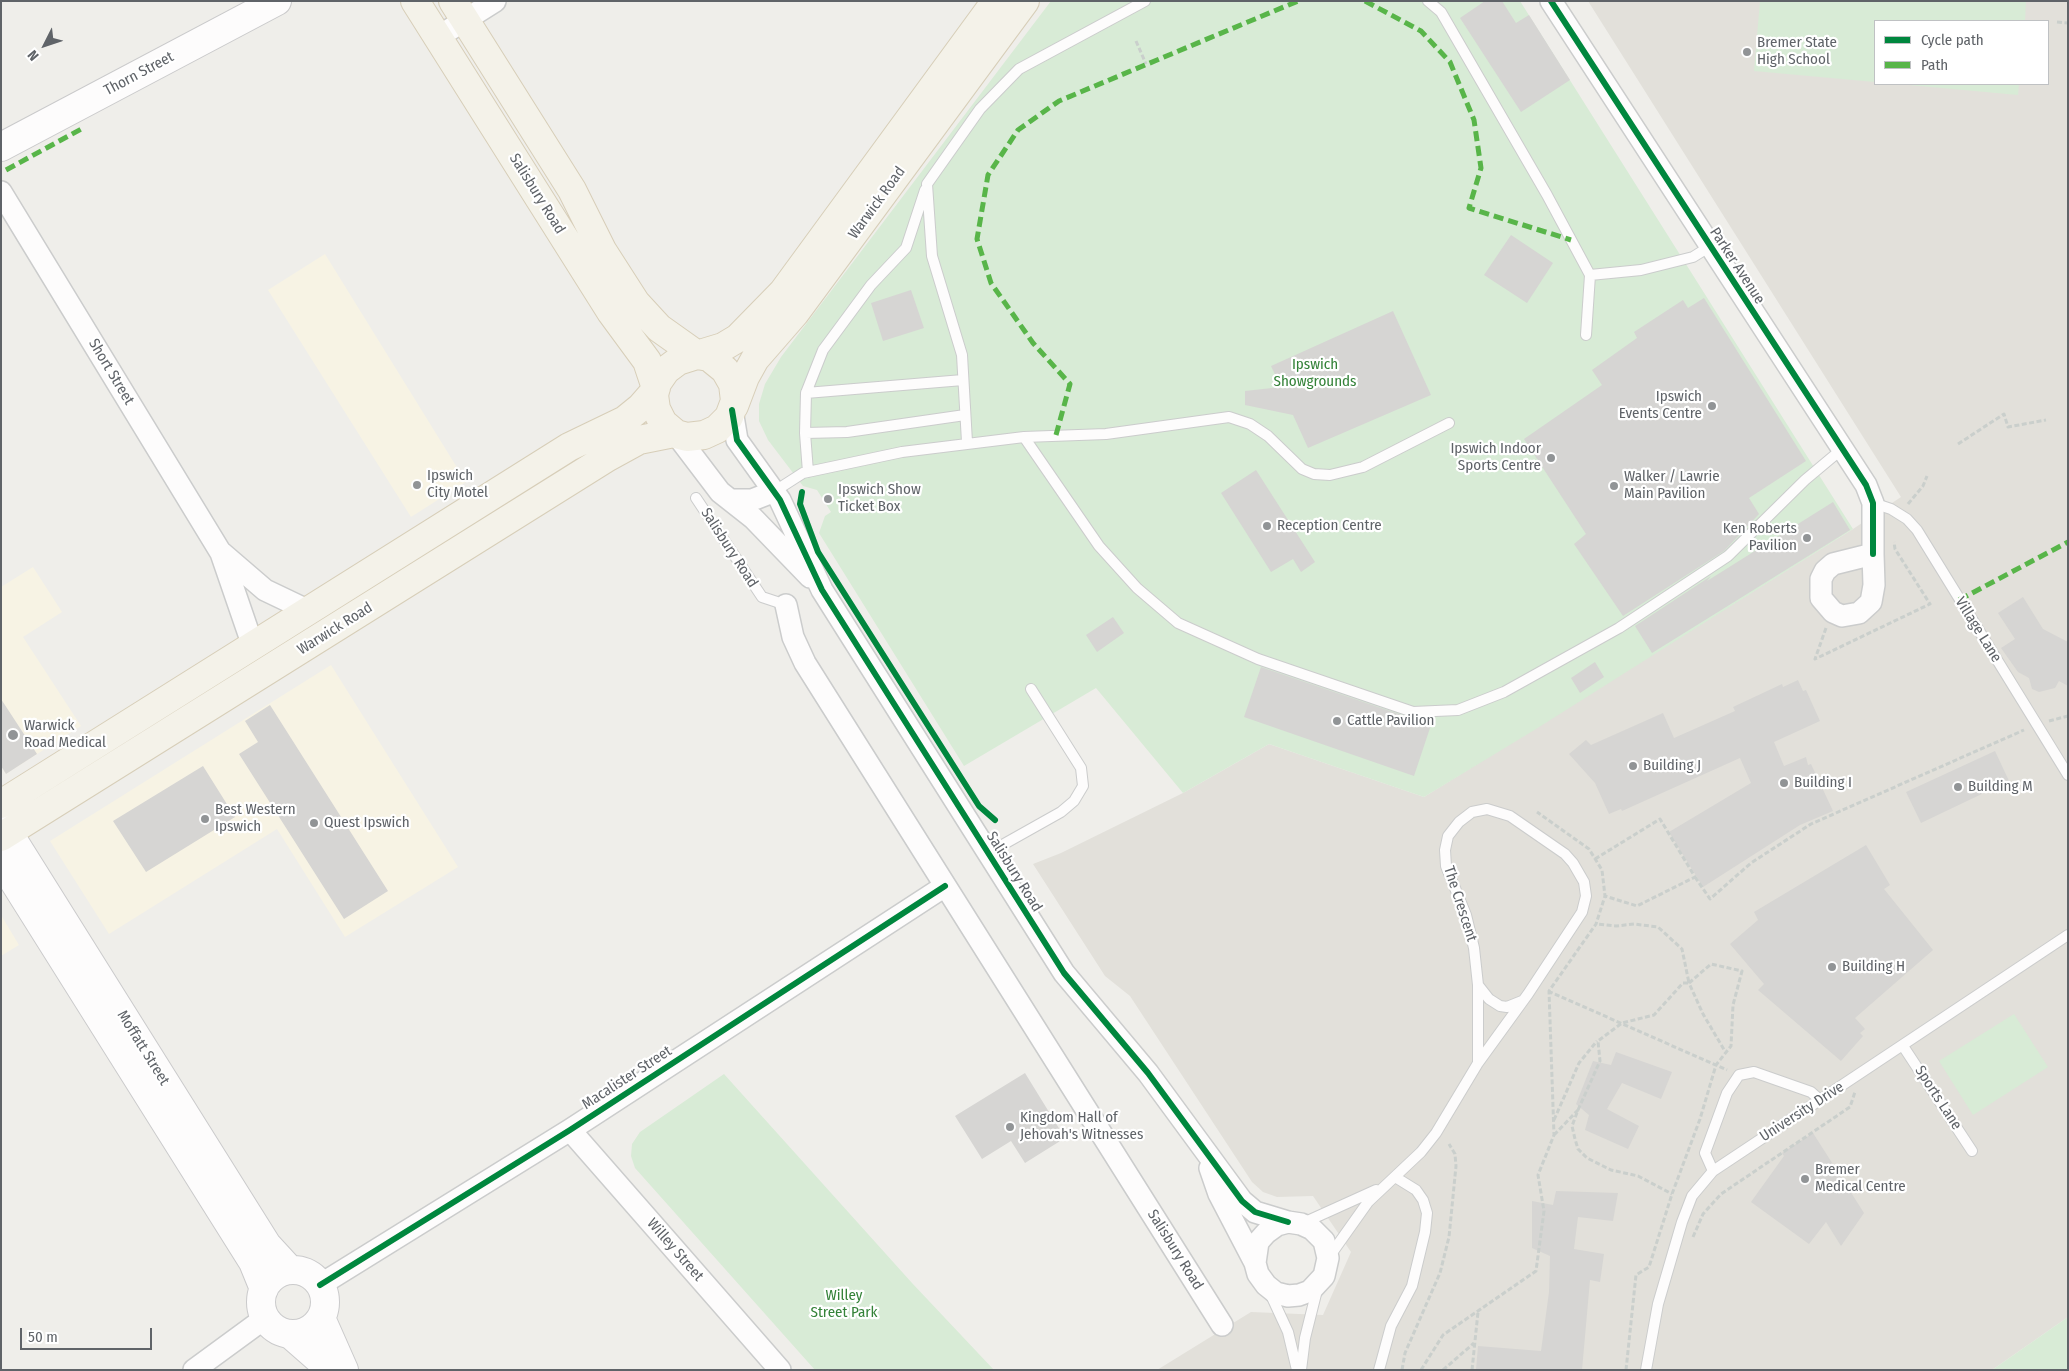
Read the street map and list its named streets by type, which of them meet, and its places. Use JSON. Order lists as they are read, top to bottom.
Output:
{
  "streets": {
    "main road": [
      "Thorn Street",
      "Salisbury Road",
      "Warwick Road",
      "Moffatt Street"
    ],
    "street": [
      "Parker Avenue",
      "Short Street",
      "Macalister Street",
      "Willey Street"
    ],
    "lane": [
      "Village Lane",
      "The Crescent",
      "Sports Lane",
      "University Drive"
    ]
  },
  "crossings": [
    ["Salisbury Road", "Warwick Road"],
    ["Salisbury Road", "The Crescent"],
    ["Salisbury Road", "Macalister Street"],
    ["Warwick Road", "Short Street"],
    ["Warwick Road", "Moffatt Street"],
    ["Parker Avenue", "Village Lane"],
    ["Moffatt Street", "Macalister Street"],
    ["Macalister Street", "Willey Street"],
    ["Sports Lane", "University Drive"]
  ],
  "parks": ["Ipswich Showgrounds", "Willey Street Park"],
  "places": [
    "Bremer State High School",
    "Ipswich Events Centre",
    "Ipswich Indoor Sports Centre",
    "Ipswich City Motel",
    "Walker / Lawrie Main Pavilion",
    "Ipswich Show Ticket Box",
    "Reception Centre",
    "Ken Roberts Pavilion",
    "Cattle Pavilion",
    "Warwick Road Medical",
    "Building J",
    "Building I",
    "Building M",
    "Best Western Ipswich",
    "Quest Ipswich",
    "Building H",
    "Kingdom Hall of Jehovah's Witnesses",
    "Bremer Medical Centre"
  ],
  "legend": ["Cycle path", "Path"],
  "scale_bar": "50 m",
  "north": "bottom left"
}
